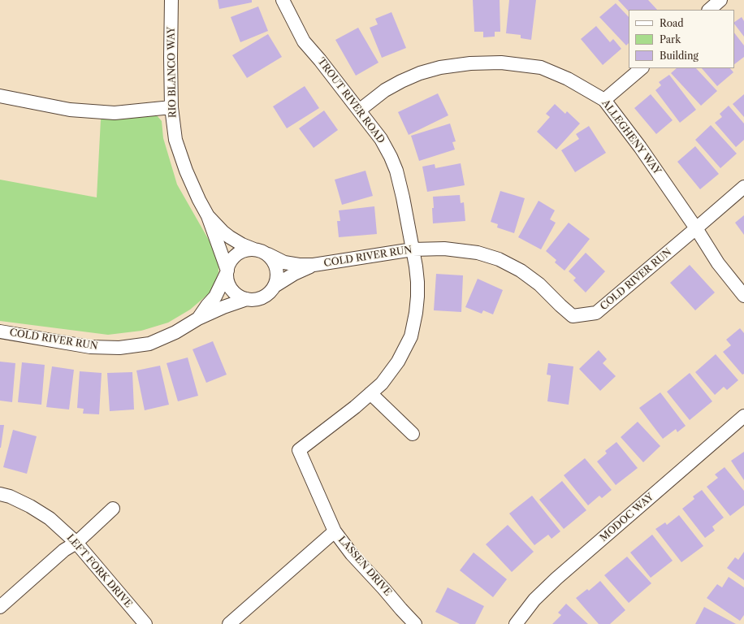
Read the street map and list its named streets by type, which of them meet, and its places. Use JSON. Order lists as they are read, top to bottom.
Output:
{
  "streets": {
    "street": [
      "RIO BLANCO WAY",
      "TROUT RIVER ROAD",
      "ALLEGHENY WAY",
      "COLD RIVER RUN",
      "MODOC WAY",
      "LASSEN DRIVE",
      "LEFT FORK DRIVE"
    ]
  },
  "crossings": [
    ["RIO BLANCO WAY", "COLD RIVER RUN"],
    ["TROUT RIVER ROAD", "ALLEGHENY WAY"],
    ["TROUT RIVER ROAD", "COLD RIVER RUN"],
    ["TROUT RIVER ROAD", "LASSEN DRIVE"],
    ["ALLEGHENY WAY", "COLD RIVER RUN"]
  ],
  "legend": ["Road", "Park", "Building"]
}
